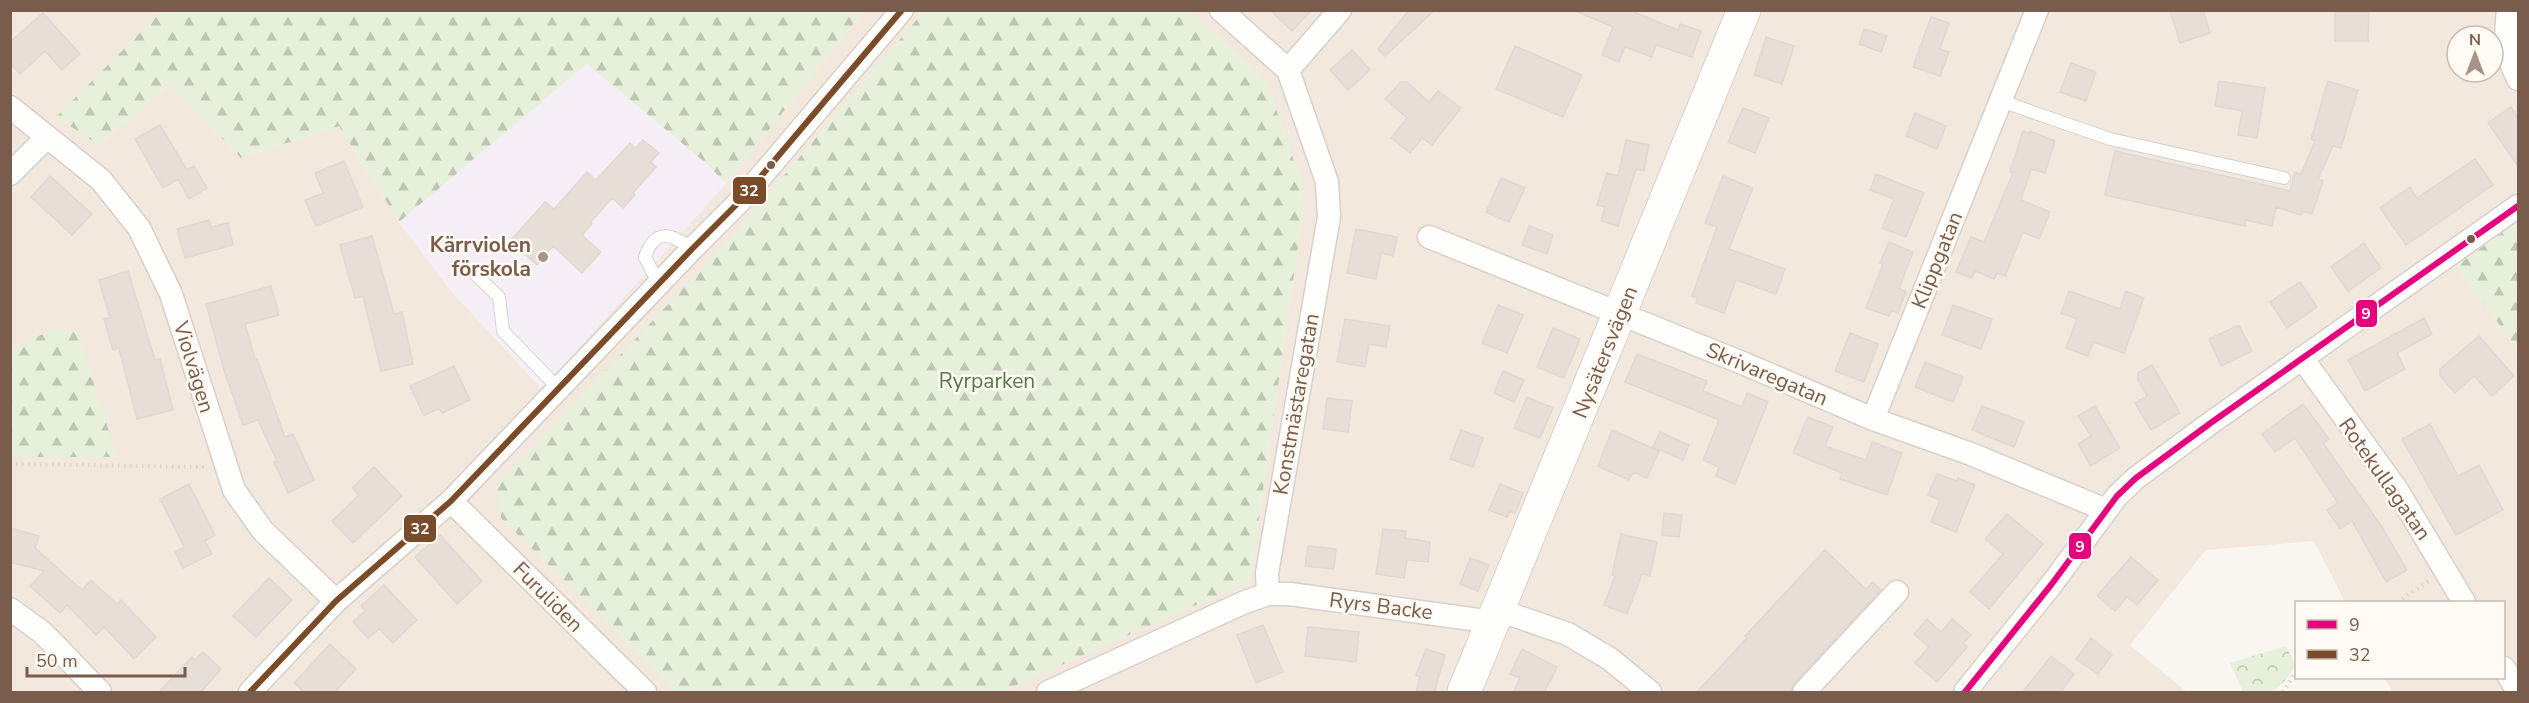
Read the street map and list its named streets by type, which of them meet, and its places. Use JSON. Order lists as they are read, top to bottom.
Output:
{
  "streets": {
    "street": [
      "Klippgatan",
      "Nysätersvägen",
      "Violvägen",
      "Skrivaregatan",
      "Konstmästaregatan",
      "Rotekullagatan",
      "Furuliden",
      "Ryrs Backe"
    ]
  },
  "crossings": [
    ["Klippgatan", "Skrivaregatan"],
    ["Nysätersvägen", "Skrivaregatan"],
    ["Nysätersvägen", "Ryrs Backe"],
    ["Konstmästaregatan", "Ryrs Backe"]
  ],
  "parks": ["Ryrparken"],
  "places": ["Kärrviolen förskola"],
  "lines": ["transit line 32", "transit line 9"],
  "legend": ["9", "32"],
  "scale_bar": "50 m",
  "north": "top"
}
